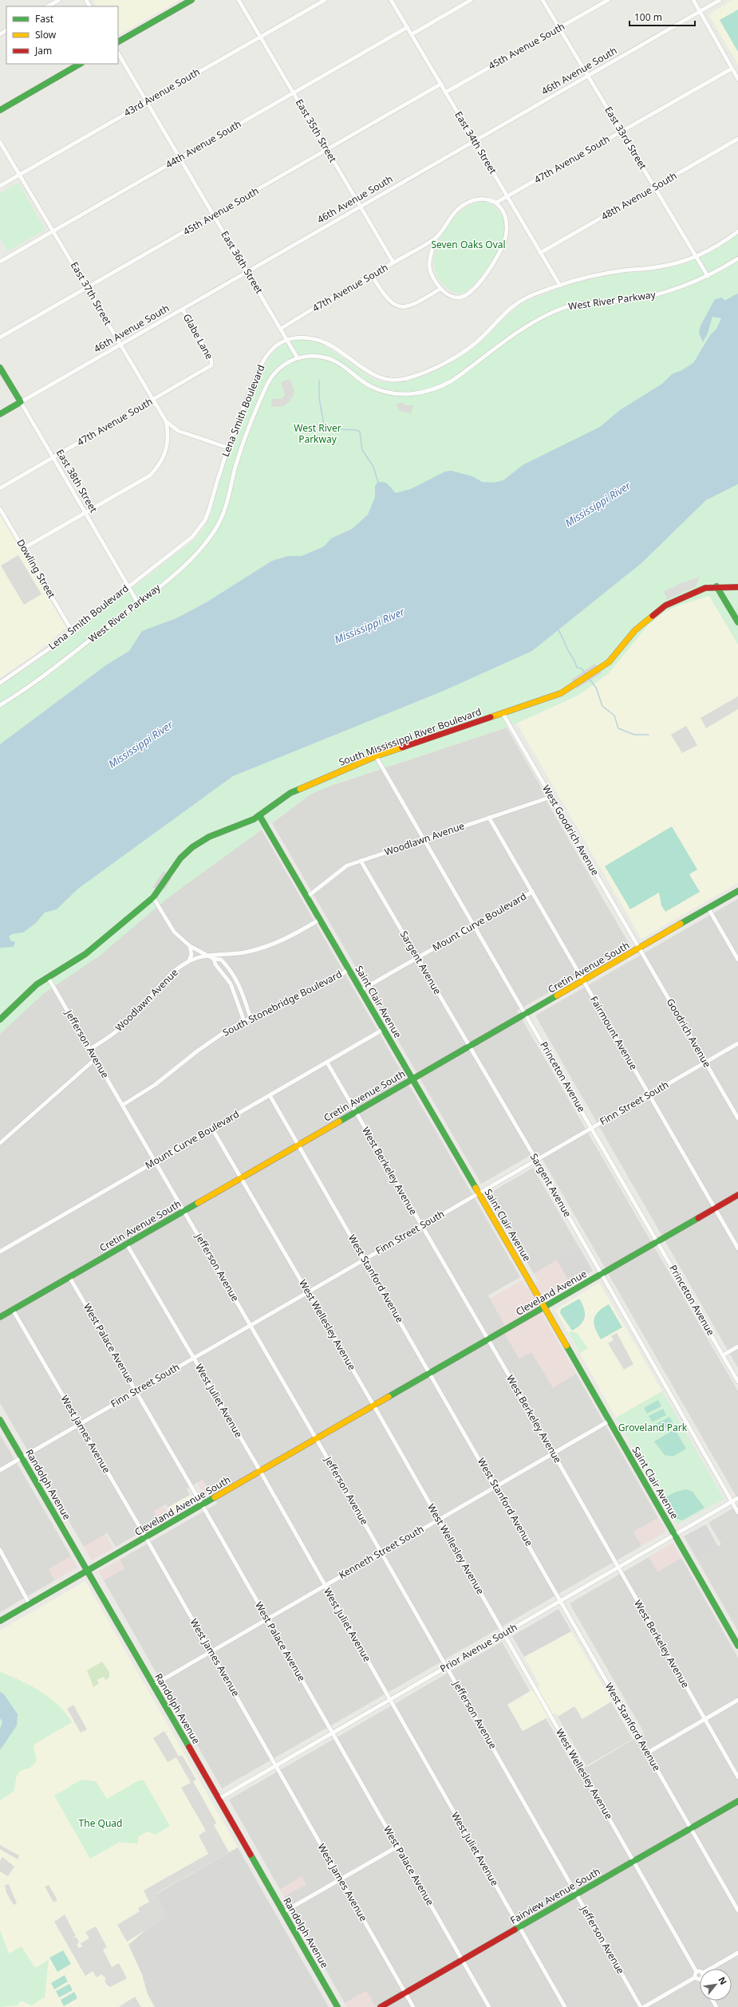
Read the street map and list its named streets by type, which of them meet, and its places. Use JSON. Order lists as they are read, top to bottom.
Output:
{
  "streets": {
    "street": [
      "45th Avenue South",
      "46th Avenue South",
      "43rd Avenue South",
      "East 35th Street",
      "East 33rd Street",
      "East 34th Street",
      "44th Avenue South",
      "47th Avenue South",
      "48th Avenue South",
      "East 36th Street",
      "East 37th Street",
      "West River Parkway",
      "Glabe Lane",
      "Lena Smith Boulevard",
      "East 38th Street",
      "Dowling Street",
      "South Mississippi River Boulevard",
      "West Goodrich Avenue",
      "Woodlawn Avenue",
      "Mount Curve Boulevard",
      "Sargent Avenue",
      "Cretin Avenue South",
      "Saint Clair Avenue",
      "South Stonebridge Boulevard",
      "Fairmount Avenue",
      "Goodrich Avenue",
      "Jefferson Avenue",
      "Princeton Avenue",
      "Finn Street South",
      "West Berkeley Avenue",
      "West Stanford Avenue",
      "Cleveland Avenue",
      "West Wellesley Avenue",
      "West Palace Avenue",
      "West Juliet Avenue",
      "West James Avenue",
      "Randolph Avenue",
      "Cleveland Avenue South",
      "Kenneth Street South",
      "Prior Avenue South",
      "Fairview Avenue South"
    ]
  },
  "crossings": [
    ["45th Avenue South", "East 35th Street"],
    ["45th Avenue South", "East 33rd Street"],
    ["45th Avenue South", "East 34th Street"],
    ["45th Avenue South", "East 36th Street"],
    ["45th Avenue South", "East 37th Street"],
    ["46th Avenue South", "East 35th Street"],
    ["46th Avenue South", "East 33rd Street"],
    ["46th Avenue South", "East 34th Street"],
    ["46th Avenue South", "East 36th Street"],
    ["46th Avenue South", "East 37th Street"],
    ["46th Avenue South", "Glabe Lane"],
    ["46th Avenue South", "East 38th Street"],
    ["43rd Avenue South", "East 35th Street"],
    ["43rd Avenue South", "East 36th Street"],
    ["43rd Avenue South", "East 37th Street"],
    ["East 35th Street", "44th Avenue South"],
    ["East 35th Street", "47th Avenue South"],
    ["East 33rd Street", "47th Avenue South"],
    ["East 33rd Street", "48th Avenue South"],
    ["East 33rd Street", "West River Parkway"],
    ["East 34th Street", "44th Avenue South"],
    ["East 34th Street", "47th Avenue South"],
    ["East 34th Street", "48th Avenue South"],
    ["44th Avenue South", "East 36th Street"],
    ["44th Avenue South", "East 37th Street"],
    ["47th Avenue South", "East 36th Street"],
    ["47th Avenue South", "East 37th Street"],
    ["47th Avenue South", "Glabe Lane"],
    ["47th Avenue South", "East 38th Street"],
    ["East 36th Street", "West River Parkway"],
    ["East 36th Street", "Lena Smith Boulevard"],
    ["East 37th Street", "Lena Smith Boulevard"],
    ["West River Parkway", "East 38th Street"],
    ["Lena Smith Boulevard", "East 38th Street"],
    ["Lena Smith Boulevard", "Dowling Street"],
    ["South Mississippi River Boulevard", "West Goodrich Avenue"],
    ["South Mississippi River Boulevard", "Saint Clair Avenue"],
    ["South Mississippi River Boulevard", "Jefferson Avenue"],
    ["South Mississippi River Boulevard", "Princeton Avenue"],
    ["West Goodrich Avenue", "Woodlawn Avenue"],
    ["West Goodrich Avenue", "Cretin Avenue South"],
    ["West Goodrich Avenue", "Goodrich Avenue"],
    ["Woodlawn Avenue", "Sargent Avenue"],
    ["Woodlawn Avenue", "Saint Clair Avenue"],
    ["Woodlawn Avenue", "Fairmount Avenue"],
    ["Woodlawn Avenue", "Jefferson Avenue"],
    ["Woodlawn Avenue", "Princeton Avenue"],
    ["Mount Curve Boulevard", "Sargent Avenue"],
    ["Mount Curve Boulevard", "Saint Clair Avenue"],
    ["Mount Curve Boulevard", "Fairmount Avenue"],
    ["Mount Curve Boulevard", "Jefferson Avenue"],
    ["Mount Curve Boulevard", "Princeton Avenue"],
    ["Mount Curve Boulevard", "West Berkeley Avenue"],
    ["Mount Curve Boulevard", "West Stanford Avenue"],
    ["Mount Curve Boulevard", "West Wellesley Avenue"],
    ["Sargent Avenue", "Cretin Avenue South"],
    ["Sargent Avenue", "Finn Street South"],
    ["Sargent Avenue", "Cleveland Avenue"],
    ["Sargent Avenue", "Prior Avenue South"],
    ["Cretin Avenue South", "Saint Clair Avenue"],
    ["Cretin Avenue South", "Fairmount Avenue"],
    ["Cretin Avenue South", "Goodrich Avenue"],
    ["Cretin Avenue South", "Jefferson Avenue"],
    ["Cretin Avenue South", "Princeton Avenue"],
    ["Cretin Avenue South", "West Berkeley Avenue"],
    ["Cretin Avenue South", "West Stanford Avenue"],
    ["Cretin Avenue South", "West Wellesley Avenue"],
    ["Cretin Avenue South", "West Palace Avenue"],
    ["Cretin Avenue South", "West Juliet Avenue"],
    ["Cretin Avenue South", "West James Avenue"],
    ["Saint Clair Avenue", "South Stonebridge Boulevard"],
    ["Saint Clair Avenue", "Finn Street South"],
    ["Saint Clair Avenue", "Cleveland Avenue"],
    ["Saint Clair Avenue", "Kenneth Street South"],
    ["Saint Clair Avenue", "Prior Avenue South"],
    ["South Stonebridge Boulevard", "Jefferson Avenue"],
    ["Fairmount Avenue", "Finn Street South"],
    ["Fairmount Avenue", "Cleveland Avenue"],
    ["Goodrich Avenue", "Finn Street South"],
    ["Jefferson Avenue", "Finn Street South"],
    ["Jefferson Avenue", "Cleveland Avenue South"],
    ["Jefferson Avenue", "Kenneth Street South"],
    ["Jefferson Avenue", "Prior Avenue South"],
    ["Jefferson Avenue", "Fairview Avenue South"],
    ["Princeton Avenue", "Finn Street South"],
    ["Princeton Avenue", "Cleveland Avenue"],
    ["Finn Street South", "West Berkeley Avenue"],
    ["Finn Street South", "West Stanford Avenue"],
    ["Finn Street South", "West Wellesley Avenue"],
    ["Finn Street South", "West Palace Avenue"],
    ["Finn Street South", "West Juliet Avenue"],
    ["Finn Street South", "West James Avenue"],
    ["Finn Street South", "Randolph Avenue"],
    ["West Berkeley Avenue", "Cleveland Avenue"],
    ["West Berkeley Avenue", "Kenneth Street South"],
    ["West Berkeley Avenue", "Prior Avenue South"],
    ["West Stanford Avenue", "Cleveland Avenue"],
    ["West Stanford Avenue", "Kenneth Street South"],
    ["West Stanford Avenue", "Prior Avenue South"],
    ["West Stanford Avenue", "Fairview Avenue South"],
    ["Cleveland Avenue", "West Wellesley Avenue"],
    ["Cleveland Avenue", "Cleveland Avenue South"],
    ["West Wellesley Avenue", "Cleveland Avenue South"],
    ["West Wellesley Avenue", "Kenneth Street South"],
    ["West Wellesley Avenue", "Prior Avenue South"],
    ["West Wellesley Avenue", "Fairview Avenue South"],
    ["West Palace Avenue", "Cleveland Avenue South"],
    ["West Palace Avenue", "Kenneth Street South"],
    ["West Palace Avenue", "Prior Avenue South"],
    ["West Palace Avenue", "Fairview Avenue South"],
    ["West Juliet Avenue", "Cleveland Avenue South"],
    ["West Juliet Avenue", "Kenneth Street South"],
    ["West Juliet Avenue", "Prior Avenue South"],
    ["West Juliet Avenue", "Fairview Avenue South"],
    ["West James Avenue", "Cleveland Avenue South"],
    ["West James Avenue", "Kenneth Street South"],
    ["West James Avenue", "Prior Avenue South"],
    ["West James Avenue", "Fairview Avenue South"],
    ["Randolph Avenue", "Cleveland Avenue South"],
    ["Randolph Avenue", "Kenneth Street South"],
    ["Randolph Avenue", "Prior Avenue South"]
  ],
  "water": ["Mississippi River"],
  "parks": [
    "Seven Oaks Oval",
    "West River Parkway",
    "Groveland Park",
    "The Quad"
  ],
  "legend": ["Fast", "Slow", "Jam"],
  "scale_bar": "100 m",
  "north": "top right"
}
